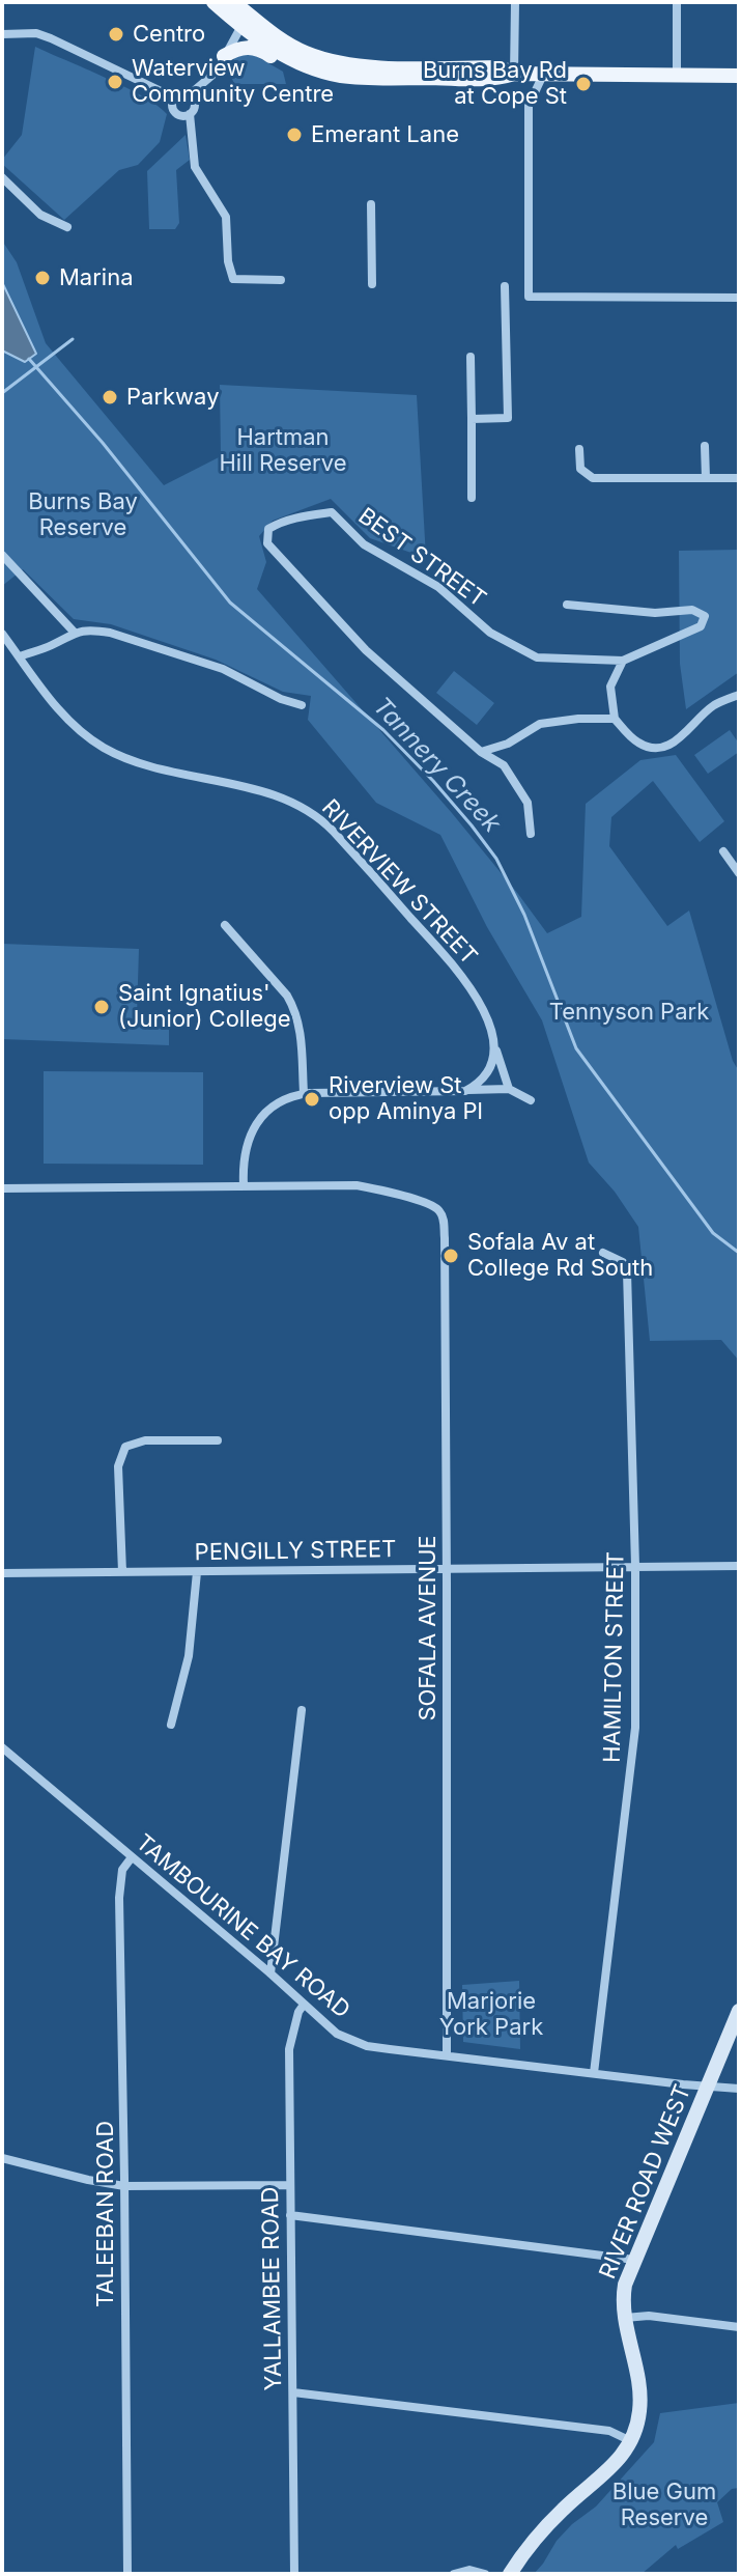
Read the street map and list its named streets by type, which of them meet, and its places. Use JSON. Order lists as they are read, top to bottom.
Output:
{
  "streets": {
    "main road": ["RIVER ROAD WEST"],
    "street": [
      "BEST STREET",
      "RIVERVIEW STREET",
      "PENGILLY STREET",
      "SOFALA AVENUE",
      "HAMILTON STREET",
      "TAMBOURINE BAY ROAD",
      "TALEEBAN ROAD",
      "YALLAMBEE ROAD"
    ]
  },
  "crossings": [
    ["PENGILLY STREET", "SOFALA AVENUE"],
    ["PENGILLY STREET", "HAMILTON STREET"],
    ["SOFALA AVENUE", "TAMBOURINE BAY ROAD"],
    ["HAMILTON STREET", "TAMBOURINE BAY ROAD"],
    ["TAMBOURINE BAY ROAD", "RIVER ROAD WEST"],
    ["TAMBOURINE BAY ROAD", "TALEEBAN ROAD"],
    ["TAMBOURINE BAY ROAD", "YALLAMBEE ROAD"]
  ],
  "water": ["Tannery Creek"],
  "parks": [
    "Hartman Hill Reserve",
    "Burns Bay Reserve",
    "Tennyson Park",
    "Marjorie York Park",
    "Blue Gum Reserve"
  ],
  "places": [
    "Centro",
    "Waterview Community Centre",
    "Burns Bay Rd at Cope St",
    "Emerant Lane",
    "Marina",
    "Parkway",
    "Saint Ignatius' (Junior) College",
    "Riverview St opp Aminya Pl",
    "Sofala Av at College Rd South"
  ]
}
